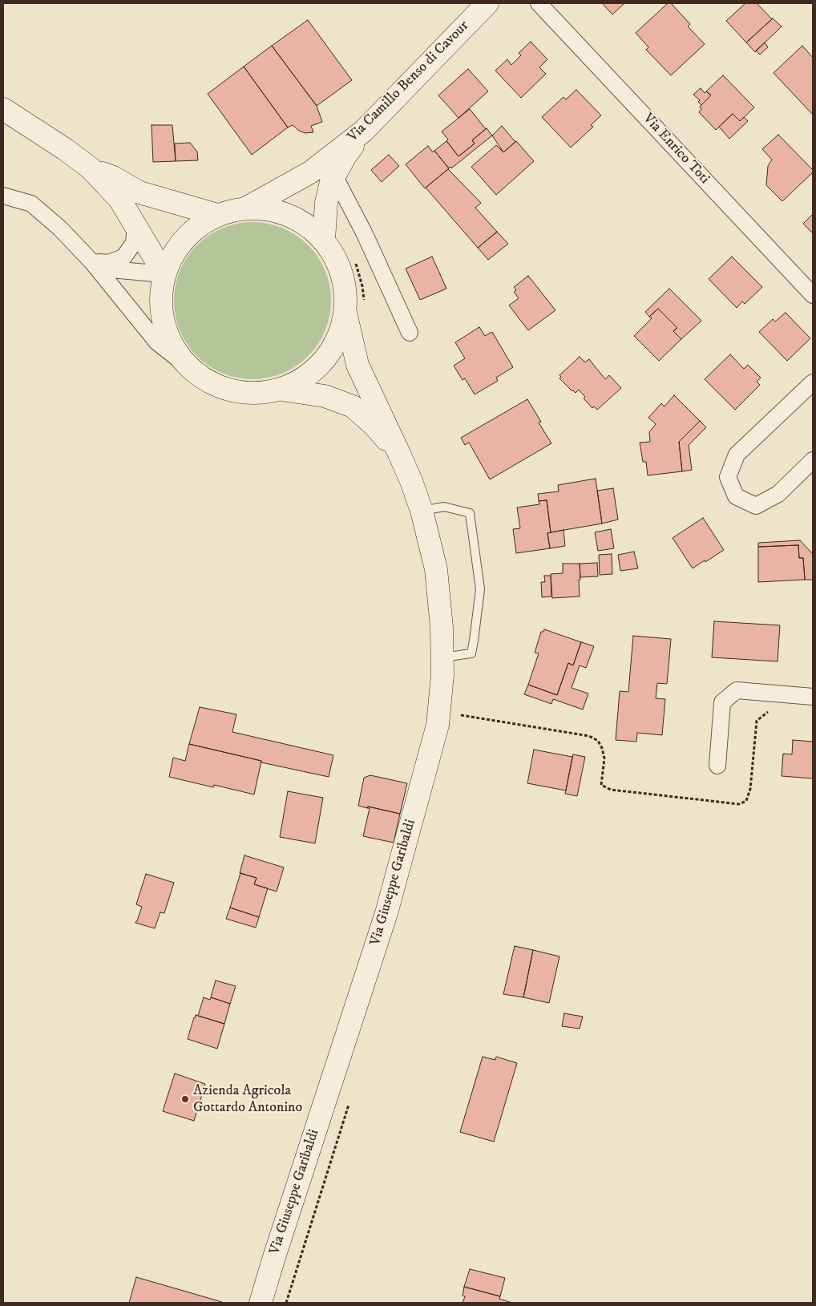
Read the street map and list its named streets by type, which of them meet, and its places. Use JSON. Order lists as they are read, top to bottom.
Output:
{
  "streets": {
    "main road": ["Via Camillo Benso di Cavour", "Via Giuseppe Garibaldi"],
    "street": ["Via Enrico Toti"]
  },
  "places": ["Azienda Agricola Gottardo Antonino"]
}
